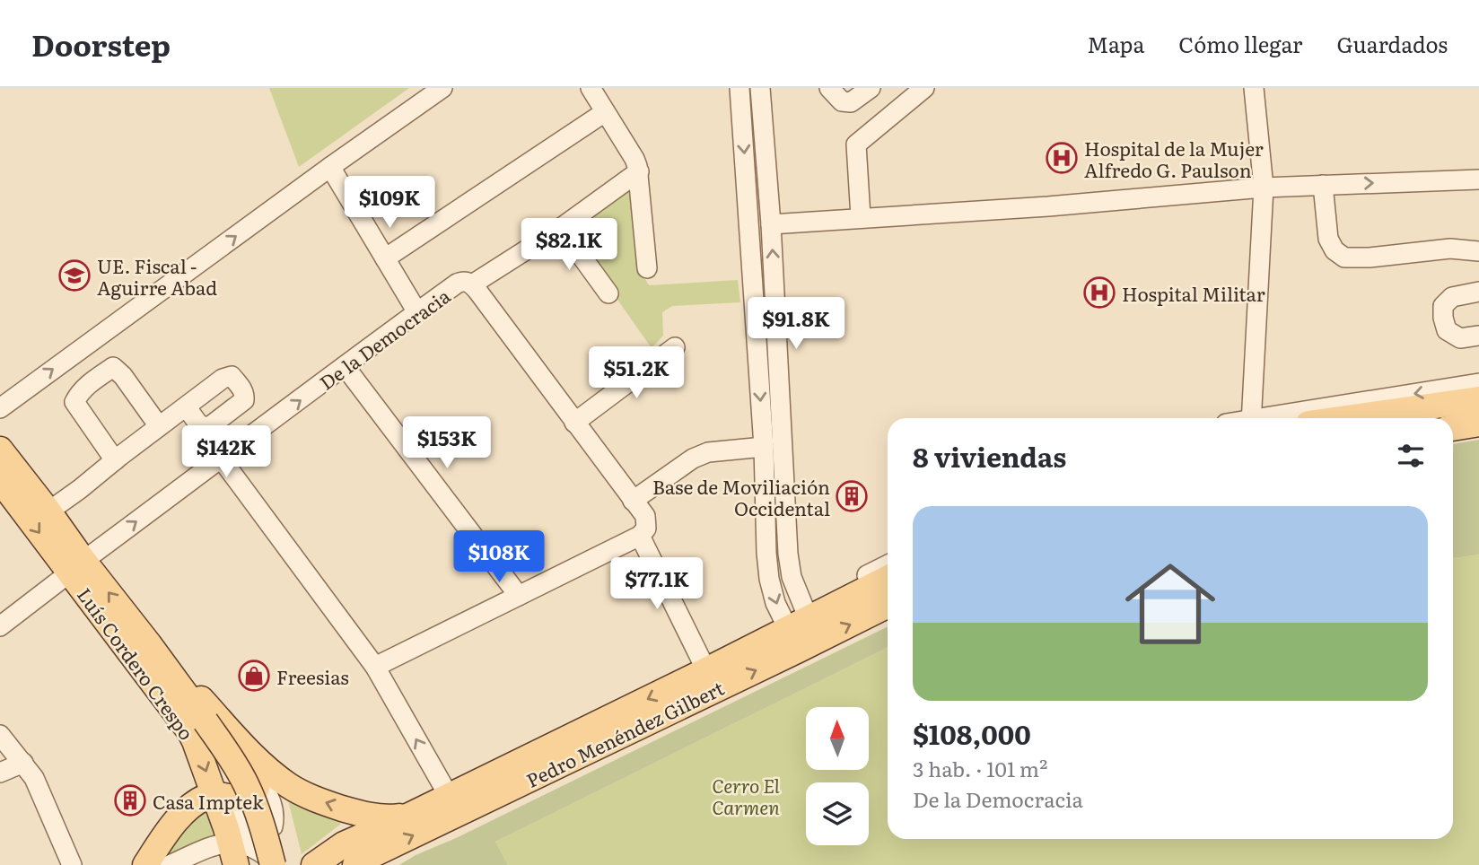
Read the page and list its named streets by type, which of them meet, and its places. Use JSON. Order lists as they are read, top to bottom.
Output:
{
  "streets": {
    "main road": ["Luís Cordero Crespo", "Pedro Menéndez Gilbert"],
    "street": ["De la Democracia"]
  },
  "crossings": [
    ["De la Democracia", "Luís Cordero Crespo"]
  ],
  "parks": ["Cerro El Carmen"],
  "places": {
    "hospital": ["Hospital de la Mujer Alfredo G. Paulson", "Hospital Militar"],
    "school or university": ["UE. Fiscal - Aguirre Abad"],
    "building": ["Base de Moviliación Occidental", "Casa Imptek"],
    "shop": ["Freesias"]
  },
  "north": "top",
  "page": {
    "header": "Doorstep",
    "nav": ["Mapa", "Cómo llegar", "Guardados"],
    "price": [
      "$109K",
      "$82.1K",
      "$91.8K",
      "$51.2K",
      "$153K",
      "$142K",
      "$108K",
      "$77.1K"
    ],
    "heading": "8 viviendas",
    "list": [
      {
        "name": "$108,000",
        "note": "3 hab. · 101 m² · De la Democracia"
      }
    ]
  }
}
